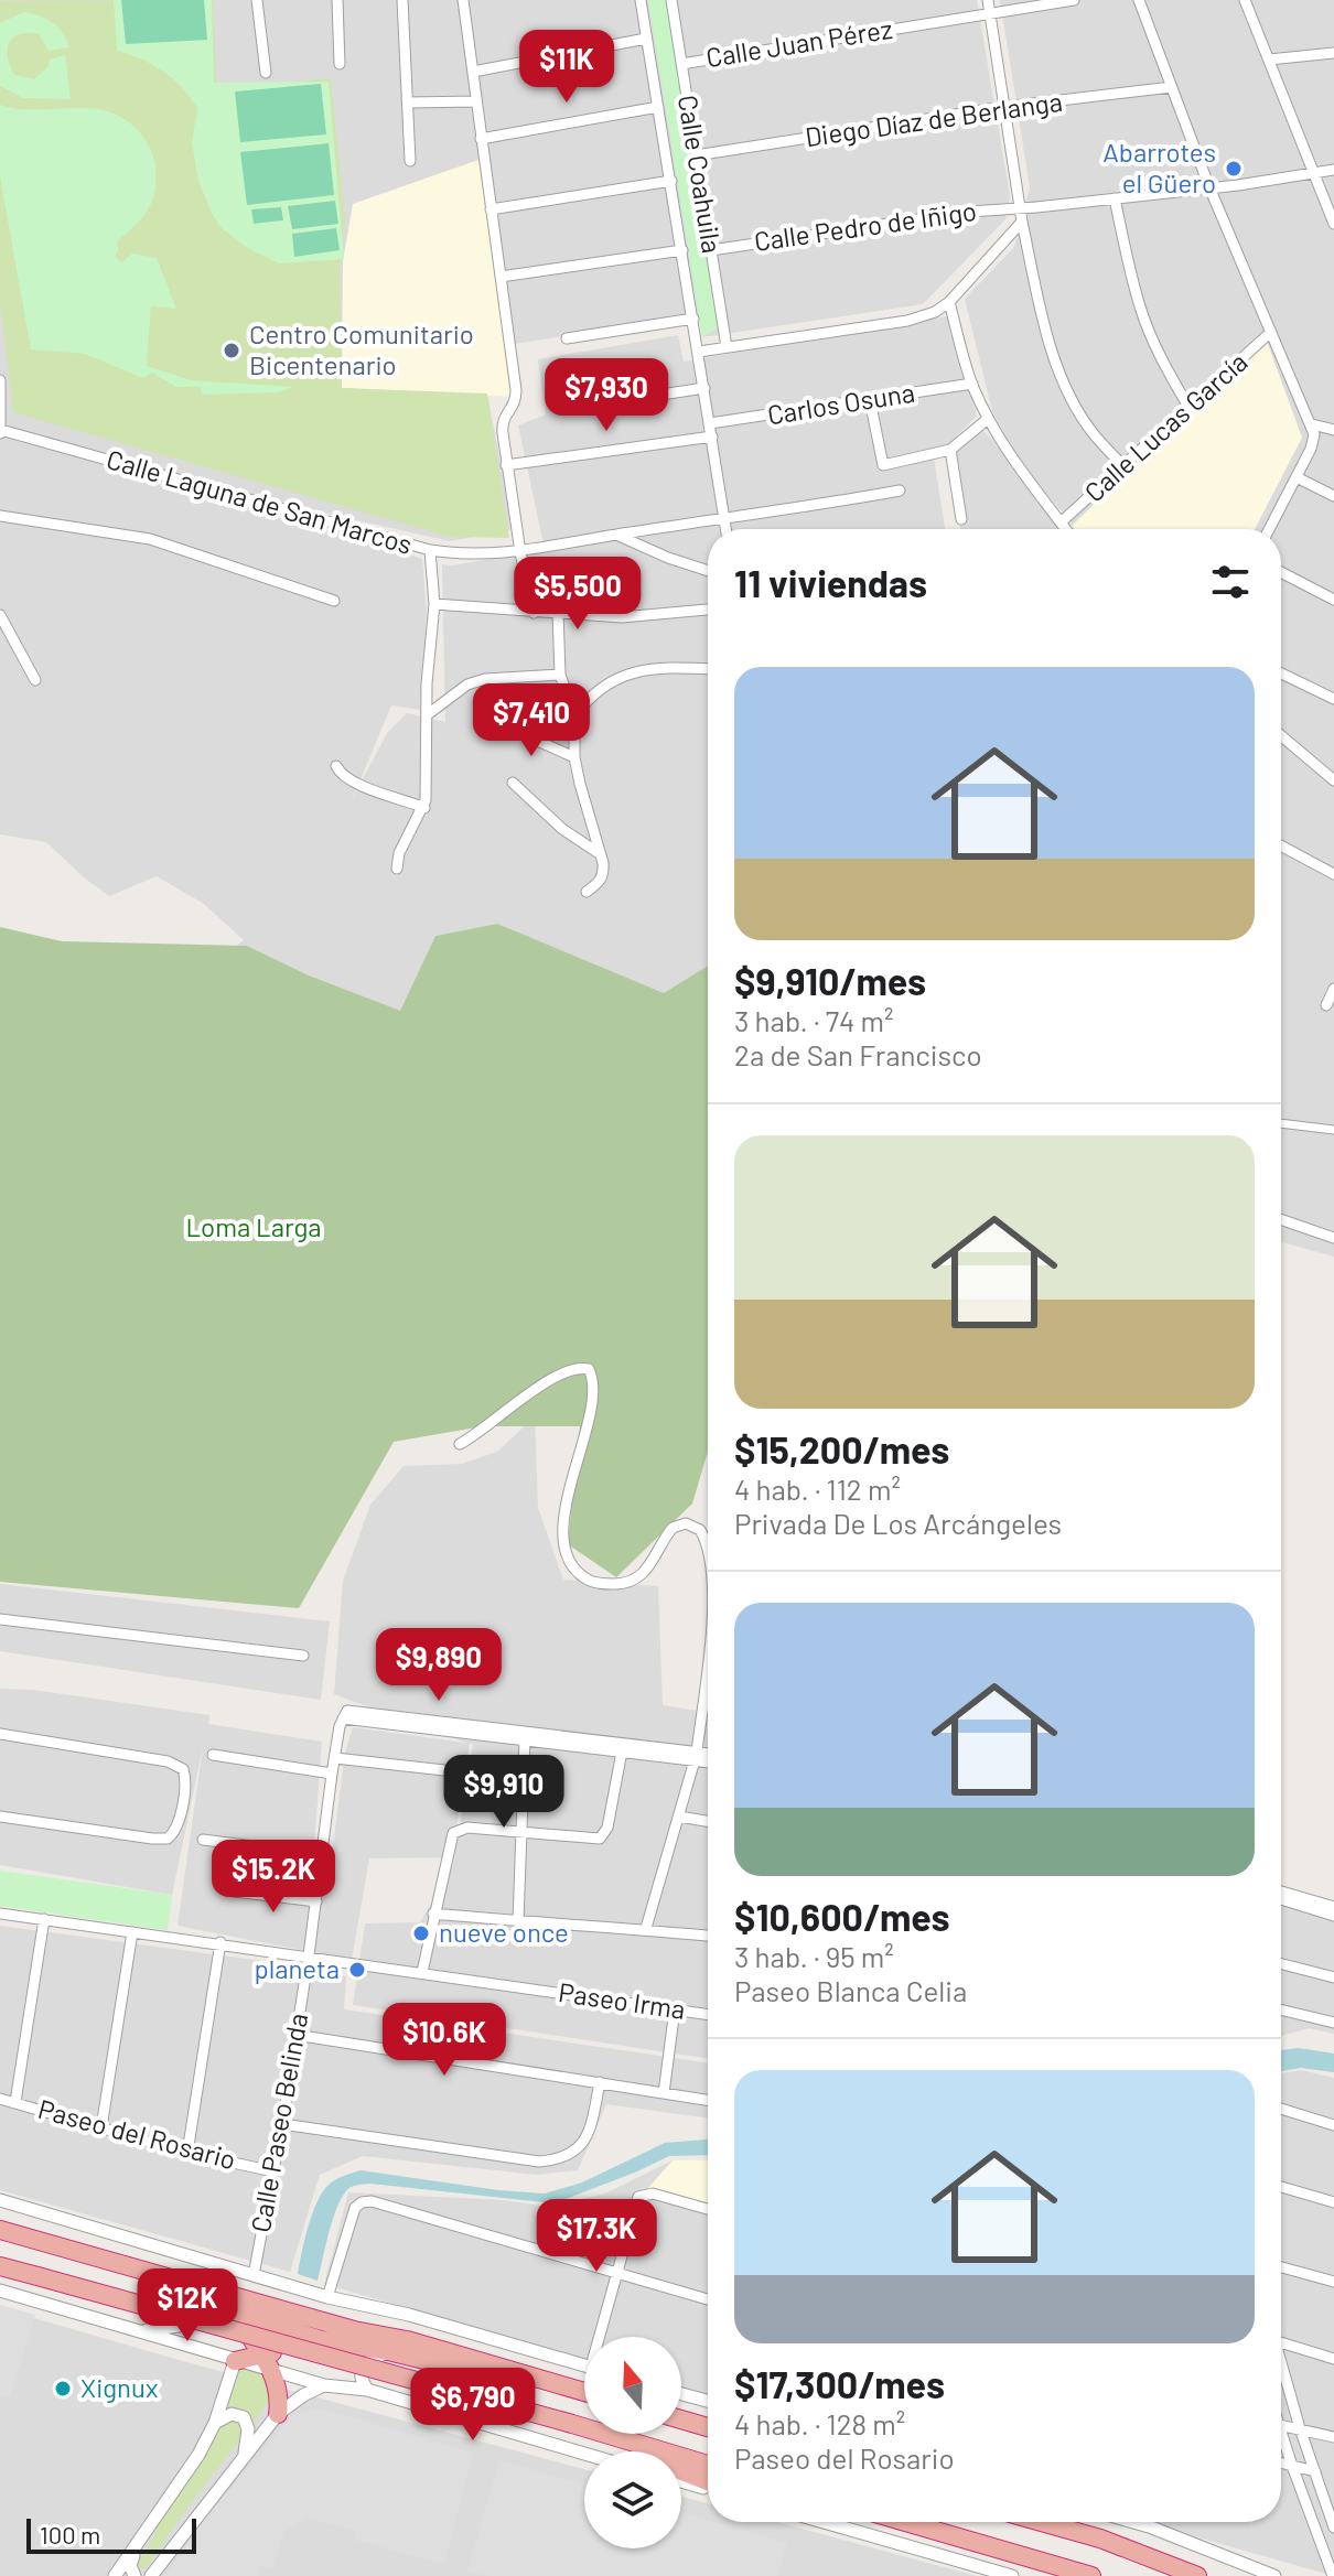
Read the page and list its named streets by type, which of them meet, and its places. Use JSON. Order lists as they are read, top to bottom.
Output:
{
  "streets": {
    "street": [
      "Calle Juan Pérez",
      "Diego Díaz de Berlanga",
      "Calle Coahuila",
      "Calle Pedro de Iñigo",
      "Carlos Osuna",
      "Calle Lucas García",
      "Calle Laguna de San Marcos",
      "Paseo Irma",
      "Calle Paseo Belinda",
      "Paseo del Rosario"
    ]
  },
  "crossings": [
    ["Calle Juan Pérez", "Calle Coahuila"],
    ["Diego Díaz de Berlanga", "Calle Coahuila"],
    ["Calle Coahuila", "Calle Pedro de Iñigo"],
    ["Paseo Irma", "Calle Paseo Belinda"],
    ["Calle Paseo Belinda", "Paseo del Rosario"]
  ],
  "parks": ["Loma Larga"],
  "places": [
    "Abarrotes el Güero",
    "Centro Comunitario Bicentenario",
    "nueve once",
    "planeta",
    "Xignux"
  ],
  "scale_bar": "100 m",
  "north": "top",
  "page": {
    "price": [
      "$11K",
      "$7,930",
      "$5,500",
      "$7,410",
      "$9,890",
      "$9,910",
      "$15.2K",
      "$10.6K",
      "$17.3K",
      "$12K",
      "$6,790"
    ],
    "heading": "11 viviendas",
    "list": [
      {
        "name": "$9,910/mes",
        "note": "3 hab. · 74 m² · 2a de San Francisco"
      },
      {
        "name": "$15,200/mes",
        "note": "4 hab. · 112 m² · Privada De Los Arcángeles"
      },
      {
        "name": "$10,600/mes",
        "note": "3 hab. · 95 m² · Paseo Blanca Celia"
      },
      {
        "name": "$17,300/mes",
        "note": "4 hab. · 128 m² · Paseo del Rosario"
      }
    ],
    "scale": "100 m"
  }
}
